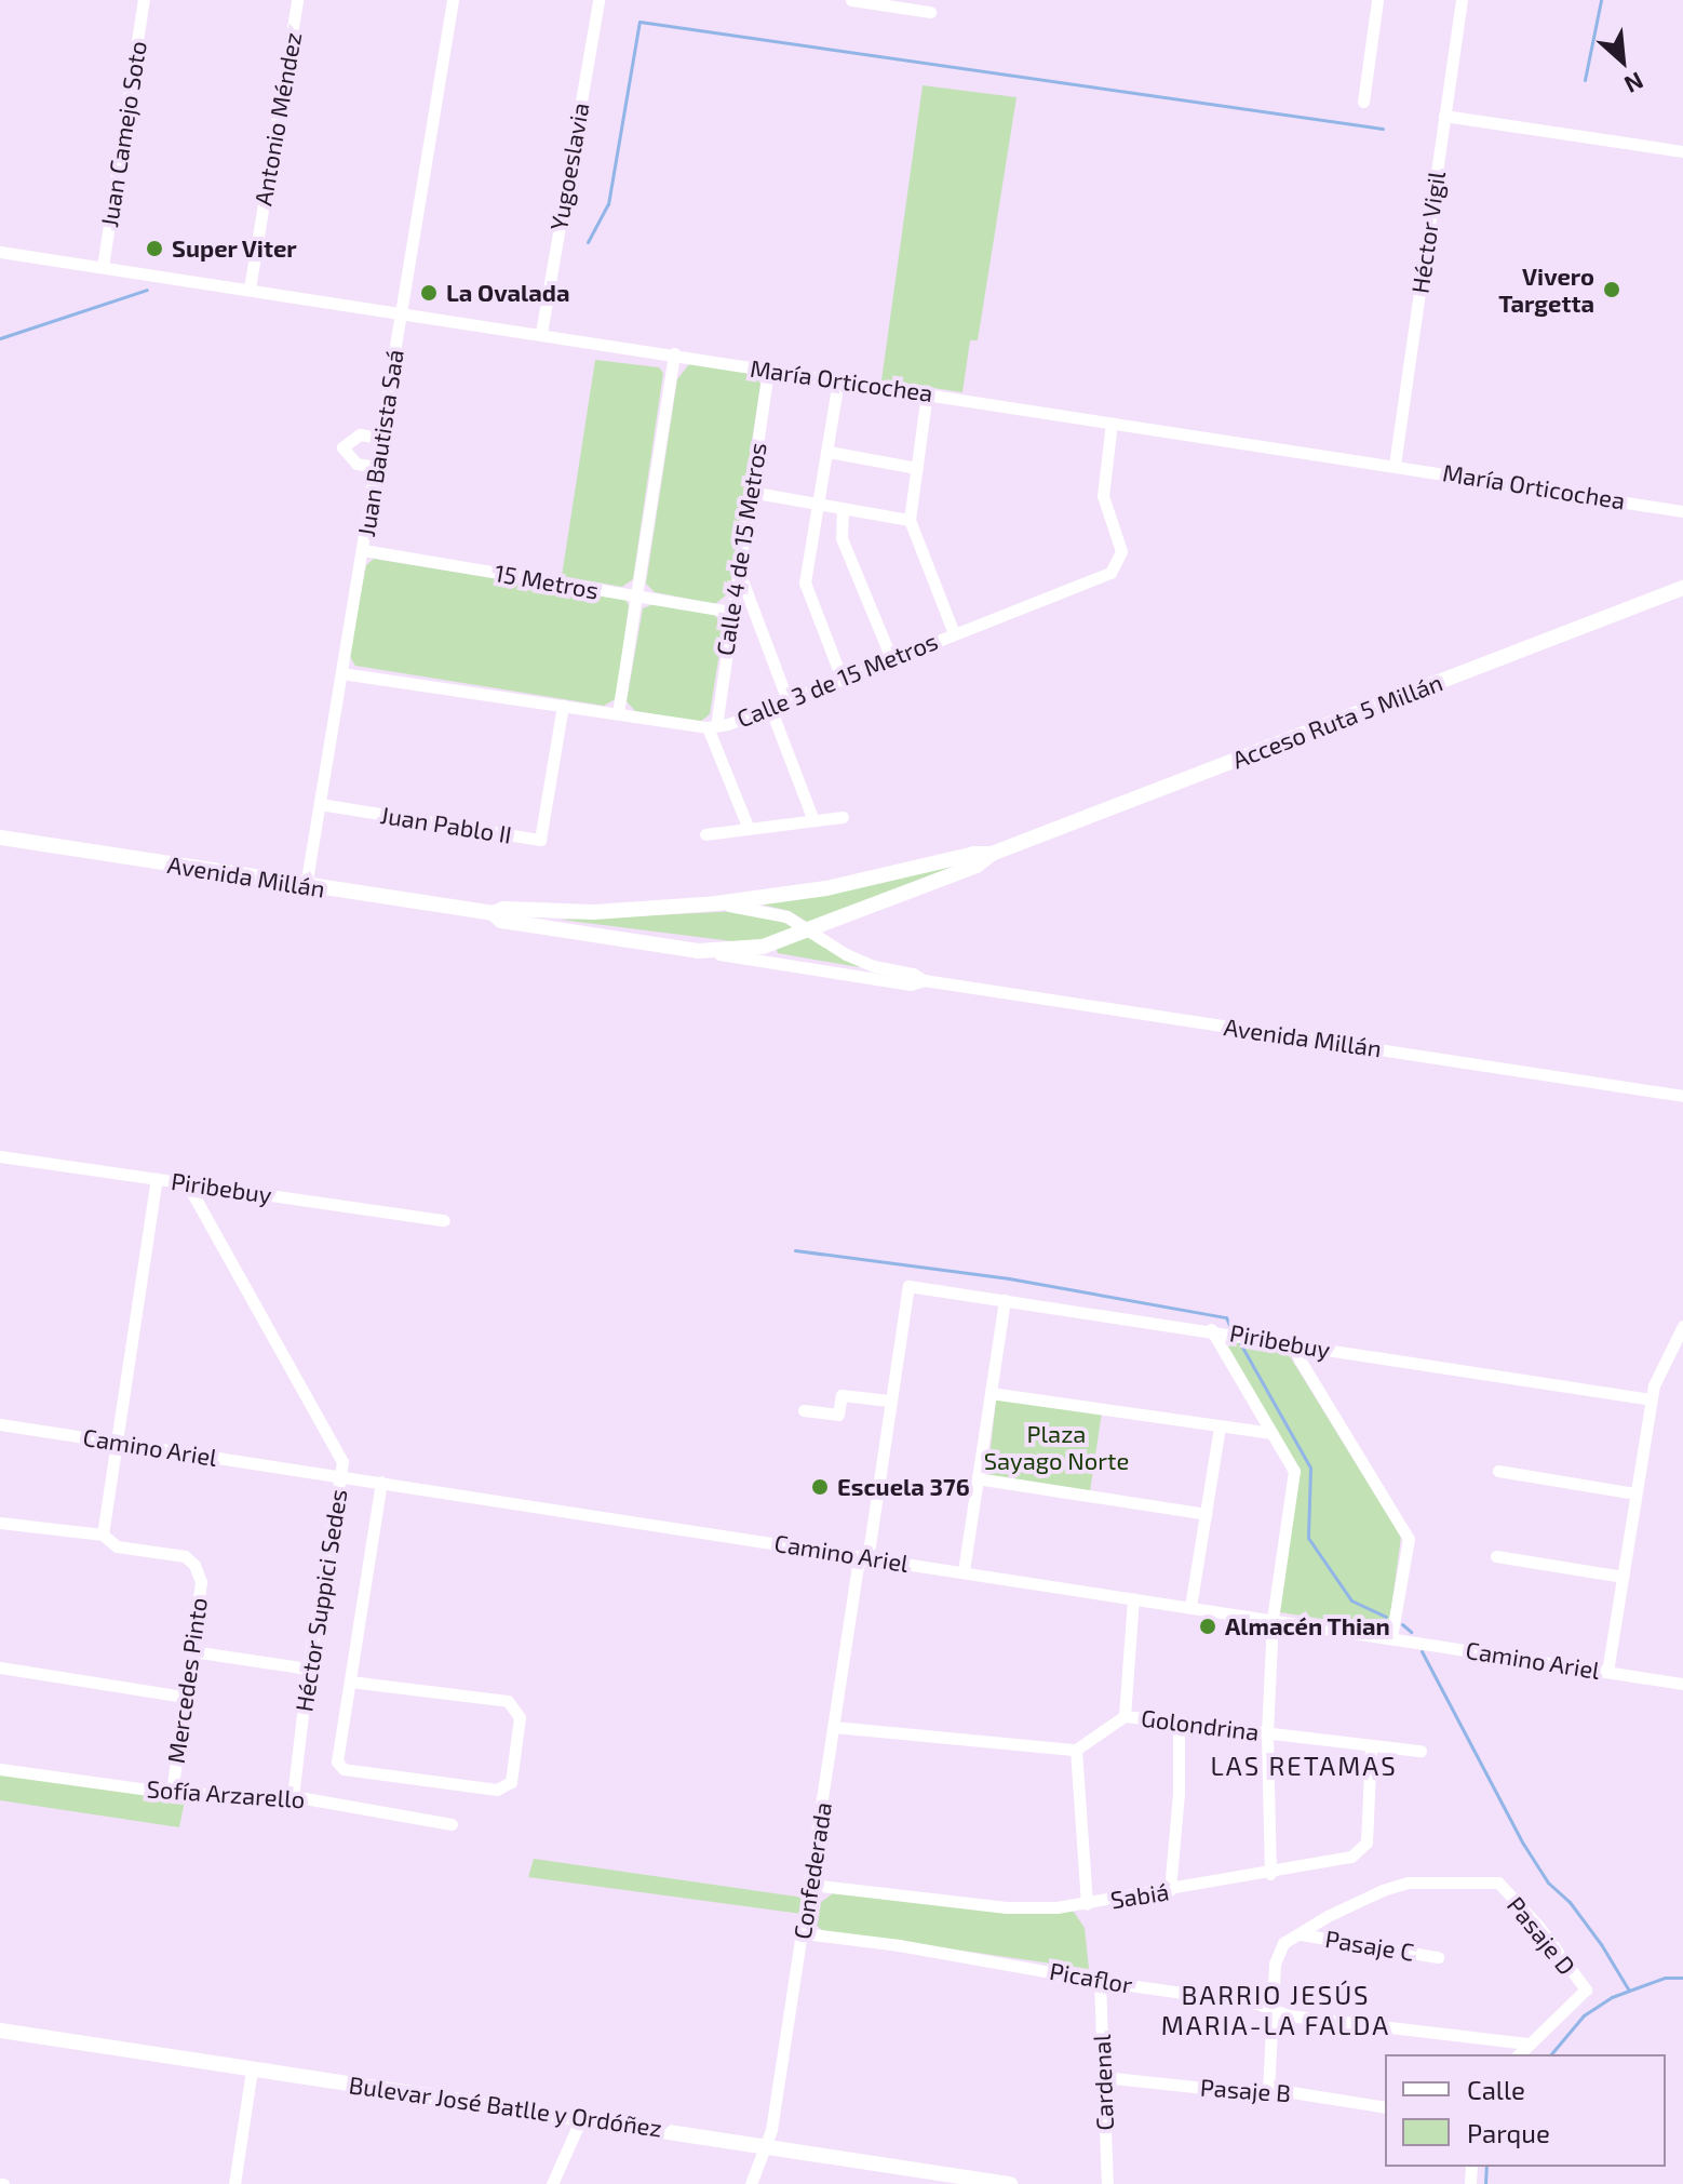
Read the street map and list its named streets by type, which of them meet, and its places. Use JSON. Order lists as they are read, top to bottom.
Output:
{
  "streets": {
    "main road": ["Acceso Ruta 5 Millán", "Avenida Millán", "Bulevar José Batlle y Ordóñez"],
    "street": [
      "Antonio Méndez",
      "Juan Camejo Soto",
      "Yugoeslavia",
      "Héctor Vigil",
      "María Orticochea",
      "Juan Bautista Saá",
      "Calle 4 de 15 Metros",
      "15 Metros",
      "Calle 3 de 15 Metros",
      "Juan Pablo II",
      "Piribebuy",
      "Camino Ariel",
      "Héctor Suppici Sedes",
      "Mercedes Pinto",
      "Golondrina",
      "Sofía Arzarello",
      "Confederada",
      "Sabiá",
      "Pasaje D",
      "Pasaje C",
      "Picaflor",
      "Cardenal",
      "Pasaje B"
    ]
  },
  "crossings": [
    ["Antonio Méndez", "María Orticochea"],
    ["Juan Camejo Soto", "María Orticochea"],
    ["Yugoeslavia", "María Orticochea"],
    ["Héctor Vigil", "María Orticochea"],
    ["María Orticochea", "Juan Bautista Saá"],
    ["María Orticochea", "Calle 4 de 15 Metros"],
    ["María Orticochea", "Calle 3 de 15 Metros"],
    ["Juan Bautista Saá", "15 Metros"],
    ["Juan Bautista Saá", "Calle 3 de 15 Metros"],
    ["Juan Bautista Saá", "Juan Pablo II"],
    ["Juan Bautista Saá", "Avenida Millán"],
    ["Calle 4 de 15 Metros", "15 Metros"],
    ["Calle 4 de 15 Metros", "Calle 3 de 15 Metros"],
    ["Calle 3 de 15 Metros", "Juan Pablo II"],
    ["Acceso Ruta 5 Millán", "Avenida Millán"],
    ["Piribebuy", "Héctor Suppici Sedes"],
    ["Piribebuy", "Confederada"],
    ["Camino Ariel", "Héctor Suppici Sedes"],
    ["Camino Ariel", "Confederada"],
    ["Héctor Suppici Sedes", "Sofía Arzarello"],
    ["Mercedes Pinto", "Sofía Arzarello"],
    ["Golondrina", "Sabiá"],
    ["Confederada", "Sabiá"],
    ["Confederada", "Picaflor"],
    ["Confederada", "Bulevar José Batlle y Ordóñez"],
    ["Pasaje D", "Pasaje C"],
    ["Pasaje D", "Picaflor"],
    ["Picaflor", "Cardenal"],
    ["Cardenal", "Pasaje B"]
  ],
  "districts": ["LAS RETAMAS", "BARRIO JESÚS MARIA-LA FALDA"],
  "parks": ["Plaza Sayago Norte"],
  "places": [
    "Super Viter",
    "Vivero Targetta",
    "La Ovalada",
    "Escuela 376",
    "Almacén Thian"
  ],
  "legend": ["Calle", "Parque"],
  "north": "bottom right"
}
